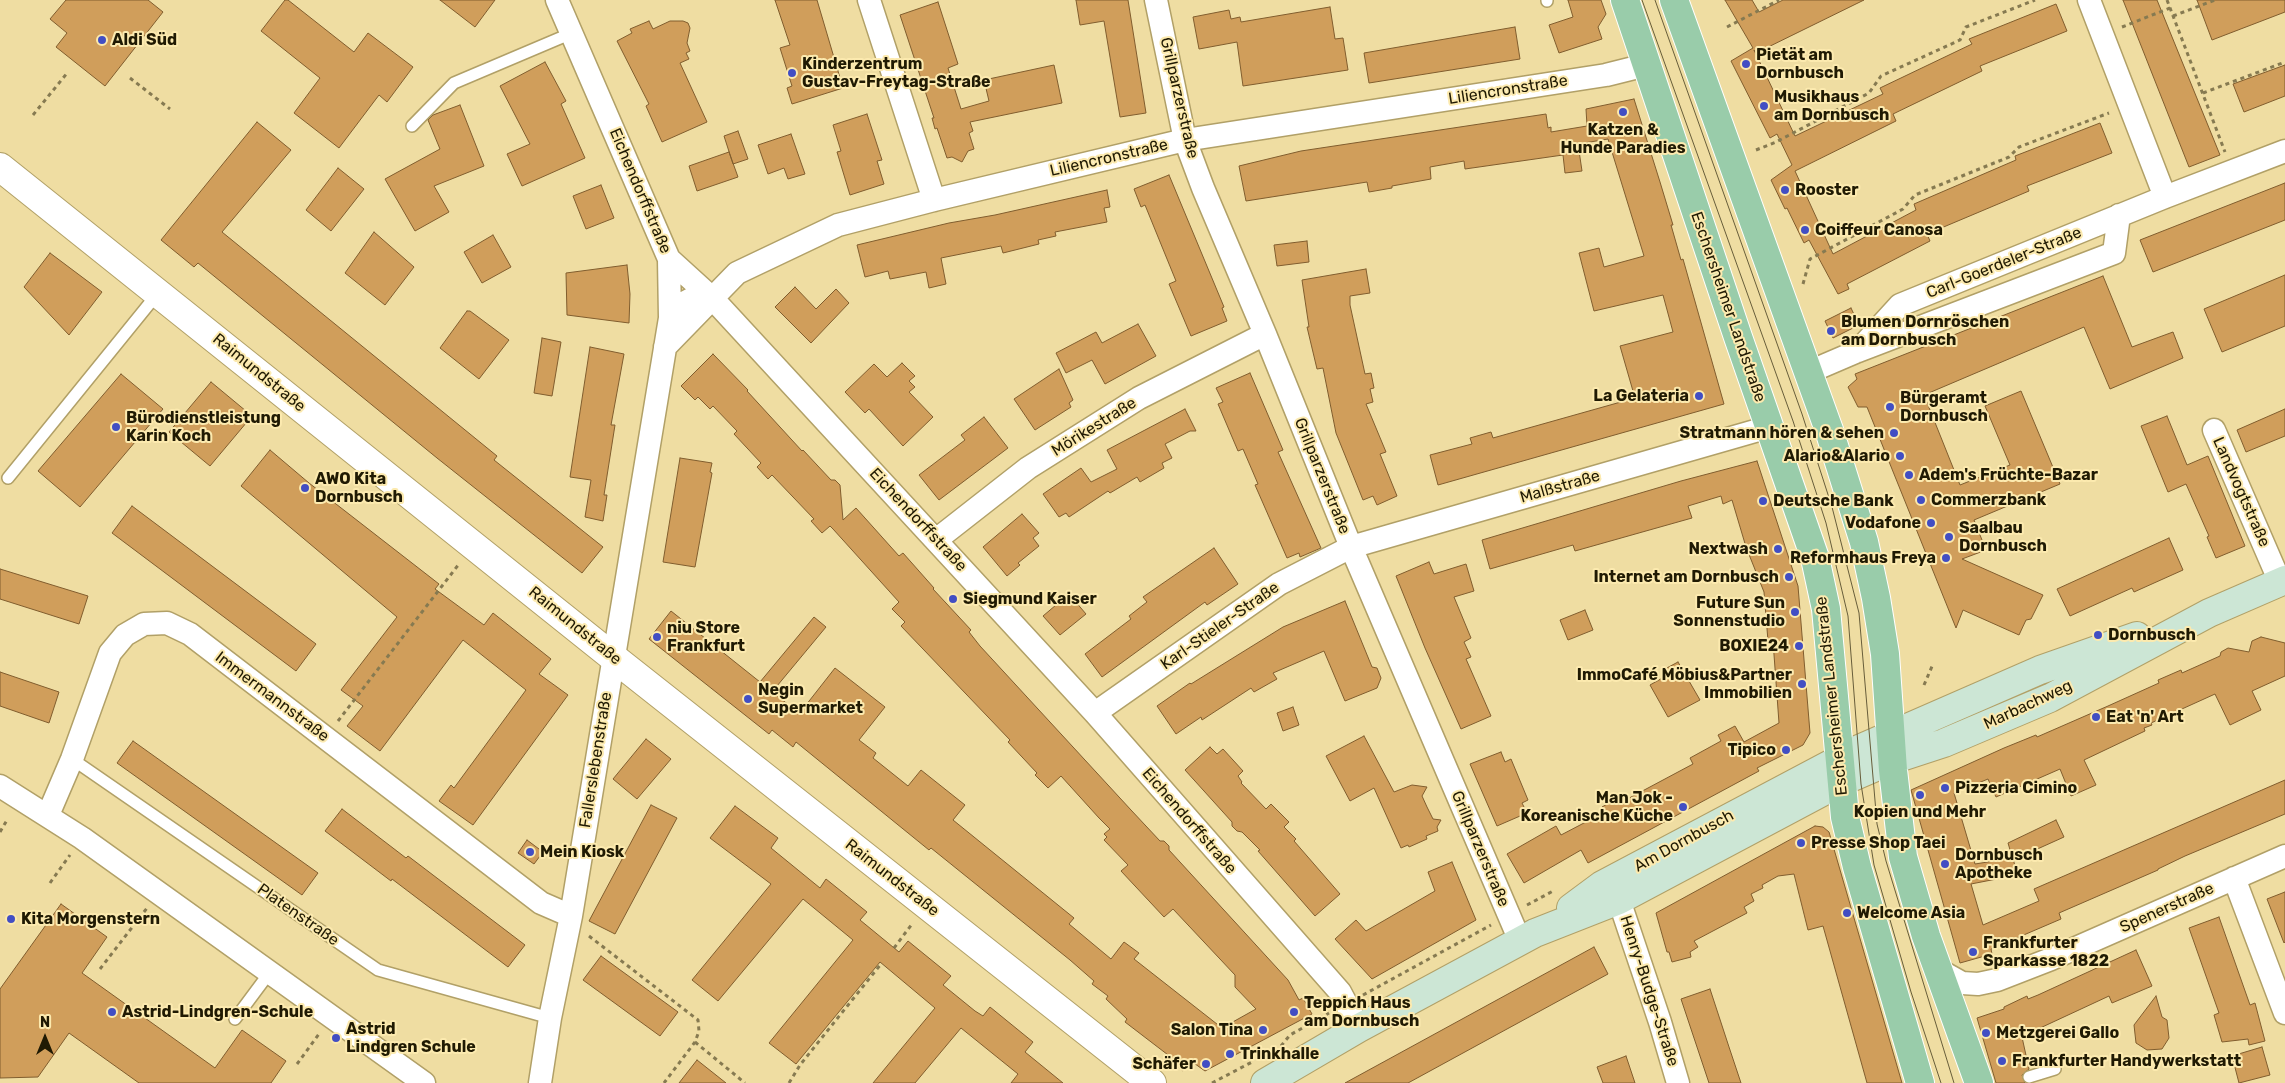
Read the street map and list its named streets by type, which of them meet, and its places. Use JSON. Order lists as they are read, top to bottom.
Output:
{
  "streets": {
    "main road": ["Eschersheimer Landstraße", "Marbachweg", "Am Dornbusch"],
    "street": [
      "Liliencronstraße",
      "Grillparzerstraße",
      "Eichendorffstraße",
      "Carl-Goerdeler-Straße",
      "Raimundstraße",
      "Mörikestraße",
      "Malßstraße",
      "Landvogtstraße",
      "Karl-Stieler-Straße",
      "Immermannstraße",
      "Fallerslebenstraße",
      "Spenerstraße",
      "Henry-Budge-Straße"
    ],
    "lane": ["Platenstraße"]
  },
  "crossings": [
    ["Liliencronstraße", "Grillparzerstraße"],
    ["Liliencronstraße", "Eichendorffstraße"],
    ["Liliencronstraße", "Eschersheimer Landstraße"],
    ["Grillparzerstraße", "Mörikestraße"],
    ["Grillparzerstraße", "Malßstraße"],
    ["Grillparzerstraße", "Karl-Stieler-Straße"],
    ["Grillparzerstraße", "Am Dornbusch"],
    ["Eichendorffstraße", "Mörikestraße"],
    ["Eichendorffstraße", "Karl-Stieler-Straße"],
    ["Eichendorffstraße", "Fallerslebenstraße"],
    ["Eichendorffstraße", "Am Dornbusch"],
    ["Eschersheimer Landstraße", "Malßstraße"],
    ["Eschersheimer Landstraße", "Marbachweg"],
    ["Eschersheimer Landstraße", "Am Dornbusch"],
    ["Raimundstraße", "Fallerslebenstraße"],
    ["Malßstraße", "Karl-Stieler-Straße"],
    ["Landvogtstraße", "Marbachweg"],
    ["Immermannstraße", "Fallerslebenstraße"],
    ["Immermannstraße", "Platenstraße"],
    ["Marbachweg", "Am Dornbusch"],
    ["Fallerslebenstraße", "Platenstraße"],
    ["Am Dornbusch", "Henry-Budge-Straße"]
  ],
  "places": [
    "Aldi Süd",
    "Pietät am Dornbusch",
    "Kinderzentrum Gustav-Freytag-Straße",
    "Musikhaus am Dornbusch",
    "Katzen & Hunde Paradies",
    "Rooster",
    "Coiffeur Canosa",
    "Blumen Dornröschen am Dornbusch",
    "La Gelateria",
    "Bürgeramt Dornbusch",
    "Bürodienstleistung Karin Koch",
    "Stratmann hören & sehen",
    "Alario&Alario",
    "Adem's Früchte-Bazar",
    "AWO Kita Dornbusch",
    "Commerzbank",
    "Deutsche Bank",
    "Vodafone",
    "Saalbau Dornbusch",
    "Nextwash",
    "Reformhaus Freya",
    "Internet am Dornbusch",
    "Siegmund Kaiser",
    "Future Sun Sonnenstudio",
    "Dornbusch",
    "niu Store Frankfurt",
    "BOXIE24",
    "ImmoCafé Möbius&Partner Immobilien",
    "Negin Supermarket",
    "Eat 'n' Art",
    "Tipico",
    "Pizzeria Cimino",
    "Kopien und Mehr",
    "Man Jok - Koreanische Küche",
    "Presse Shop Taei",
    "Mein Kiosk",
    "Dornbusch Apotheke",
    "Welcome Asia",
    "Kita Morgenstern",
    "Frankfurter Sparkasse 1822",
    "Astrid-Lindgren-Schule",
    "Teppich Haus am Dornbusch",
    "Salon Tina",
    "Metzgerei Gallo",
    "Astrid Lindgren Schule",
    "Trinkhalle",
    "Frankfurter Handywerkstatt",
    "Schäfer"
  ],
  "north": "top"
}
